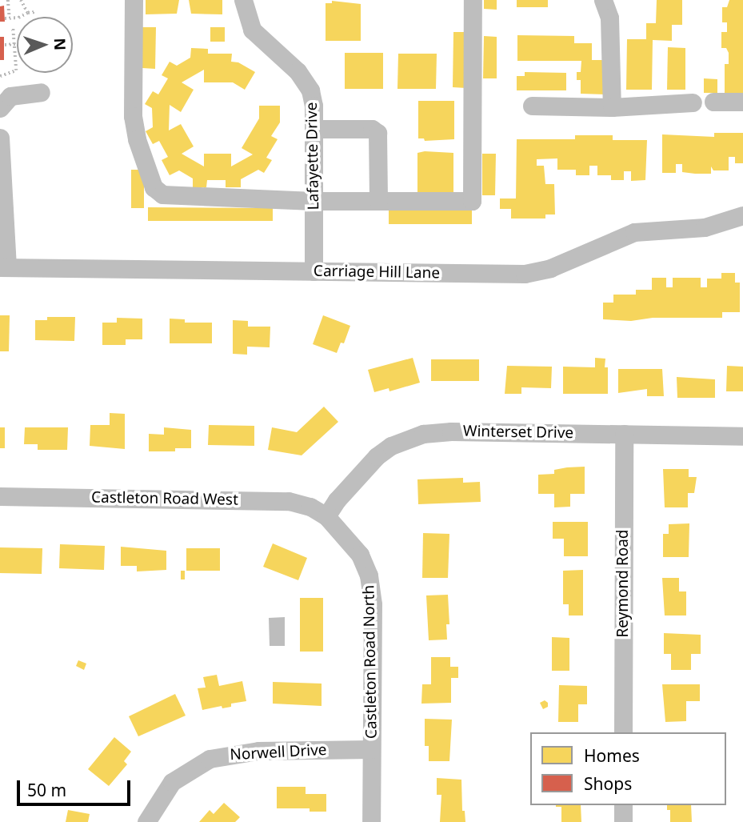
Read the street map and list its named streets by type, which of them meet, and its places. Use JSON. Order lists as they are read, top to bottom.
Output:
{
  "streets": {
    "street": [
      "Lafayette Drive",
      "Carriage Hill Lane",
      "Winterset Drive",
      "Castleton Road West",
      "Reymond Road",
      "Castleton Road North",
      "Norwell Drive"
    ]
  },
  "crossings": [
    ["Lafayette Drive", "Carriage Hill Lane"],
    ["Winterset Drive", "Castleton Road West"],
    ["Winterset Drive", "Reymond Road"],
    ["Winterset Drive", "Castleton Road North"],
    ["Castleton Road West", "Castleton Road North"],
    ["Castleton Road North", "Norwell Drive"]
  ],
  "legend": ["Homes", "Shops"],
  "scale_bar": "50 m",
  "north": "right"
}
